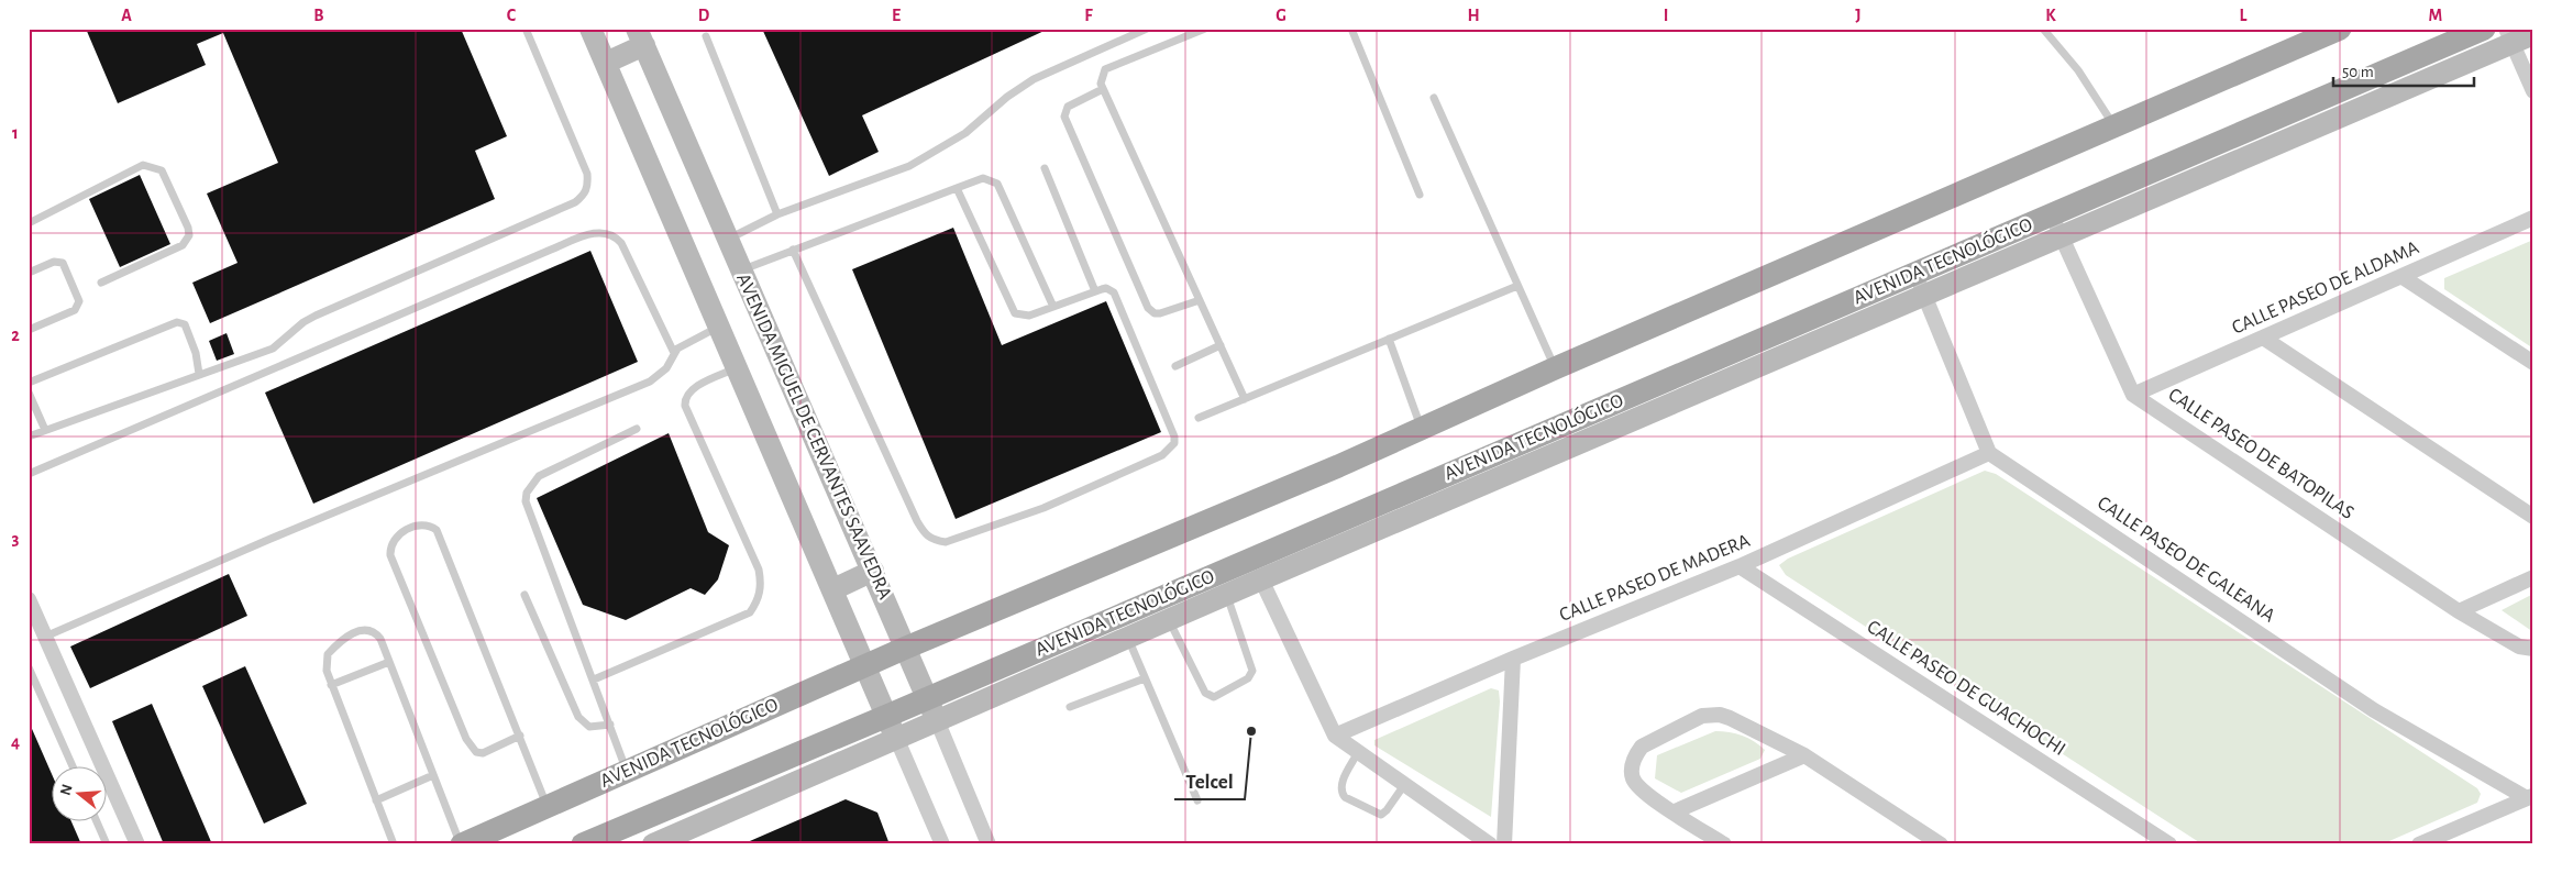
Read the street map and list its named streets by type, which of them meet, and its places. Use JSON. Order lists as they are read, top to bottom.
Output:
{
  "streets": {
    "main road": ["AVENIDA TECNOLÓGICO"],
    "street": [
      "CALLE PASEO DE ALDAMA",
      "AVENIDA MIGUEL DE CERVANTES SAAVEDRA",
      "CALLE PASEO DE BATOPILAS",
      "CALLE PASEO DE GALEANA",
      "CALLE PASEO DE MADERA",
      "CALLE PASEO DE GUACHOCHI"
    ]
  },
  "crossings": [
    ["AVENIDA TECNOLÓGICO", "AVENIDA MIGUEL DE CERVANTES SAAVEDRA"],
    ["CALLE PASEO DE ALDAMA", "CALLE PASEO DE BATOPILAS"],
    ["CALLE PASEO DE GALEANA", "CALLE PASEO DE MADERA"],
    ["CALLE PASEO DE MADERA", "CALLE PASEO DE GUACHOCHI"]
  ],
  "places": ["Telcel"],
  "scale_bar": "50 m",
  "north": "left",
  "grid": {
    "columns": [
      "A",
      "B",
      "C",
      "D",
      "E",
      "F",
      "G",
      "H",
      "I",
      "J",
      "K",
      "L",
      "M"
    ],
    "rows": [
      "1",
      "2",
      "3",
      "4"
    ]
  }
}
